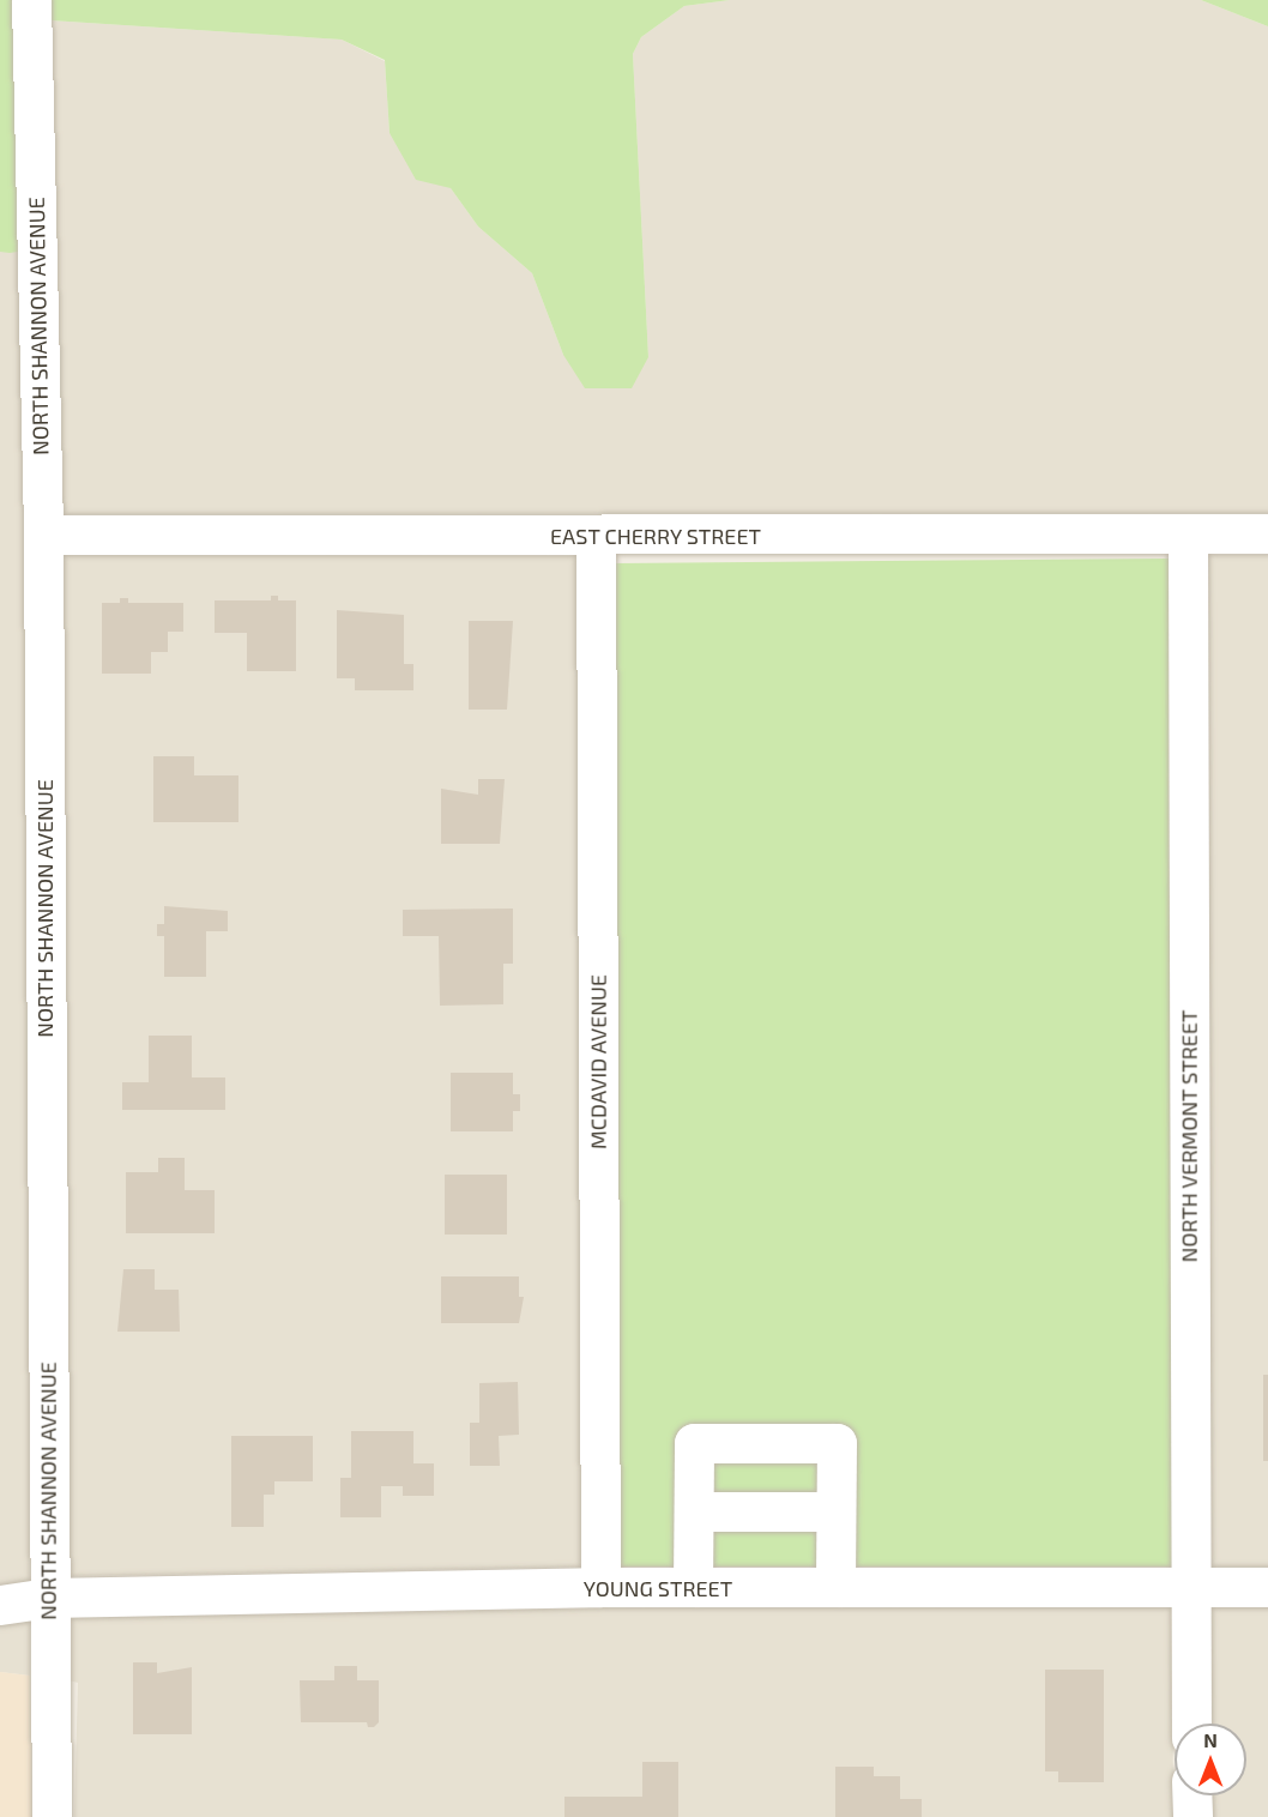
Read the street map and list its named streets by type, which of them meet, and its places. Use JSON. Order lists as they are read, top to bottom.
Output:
{
  "streets": {
    "street": [
      "NORTH SHANNON AVENUE",
      "EAST CHERRY STREET",
      "MCDAVID AVENUE",
      "NORTH VERMONT STREET",
      "YOUNG STREET"
    ]
  },
  "crossings": [
    ["NORTH SHANNON AVENUE", "EAST CHERRY STREET"],
    ["NORTH SHANNON AVENUE", "YOUNG STREET"],
    ["EAST CHERRY STREET", "MCDAVID AVENUE"],
    ["EAST CHERRY STREET", "NORTH VERMONT STREET"],
    ["MCDAVID AVENUE", "YOUNG STREET"],
    ["NORTH VERMONT STREET", "YOUNG STREET"]
  ],
  "north": "top"
}
